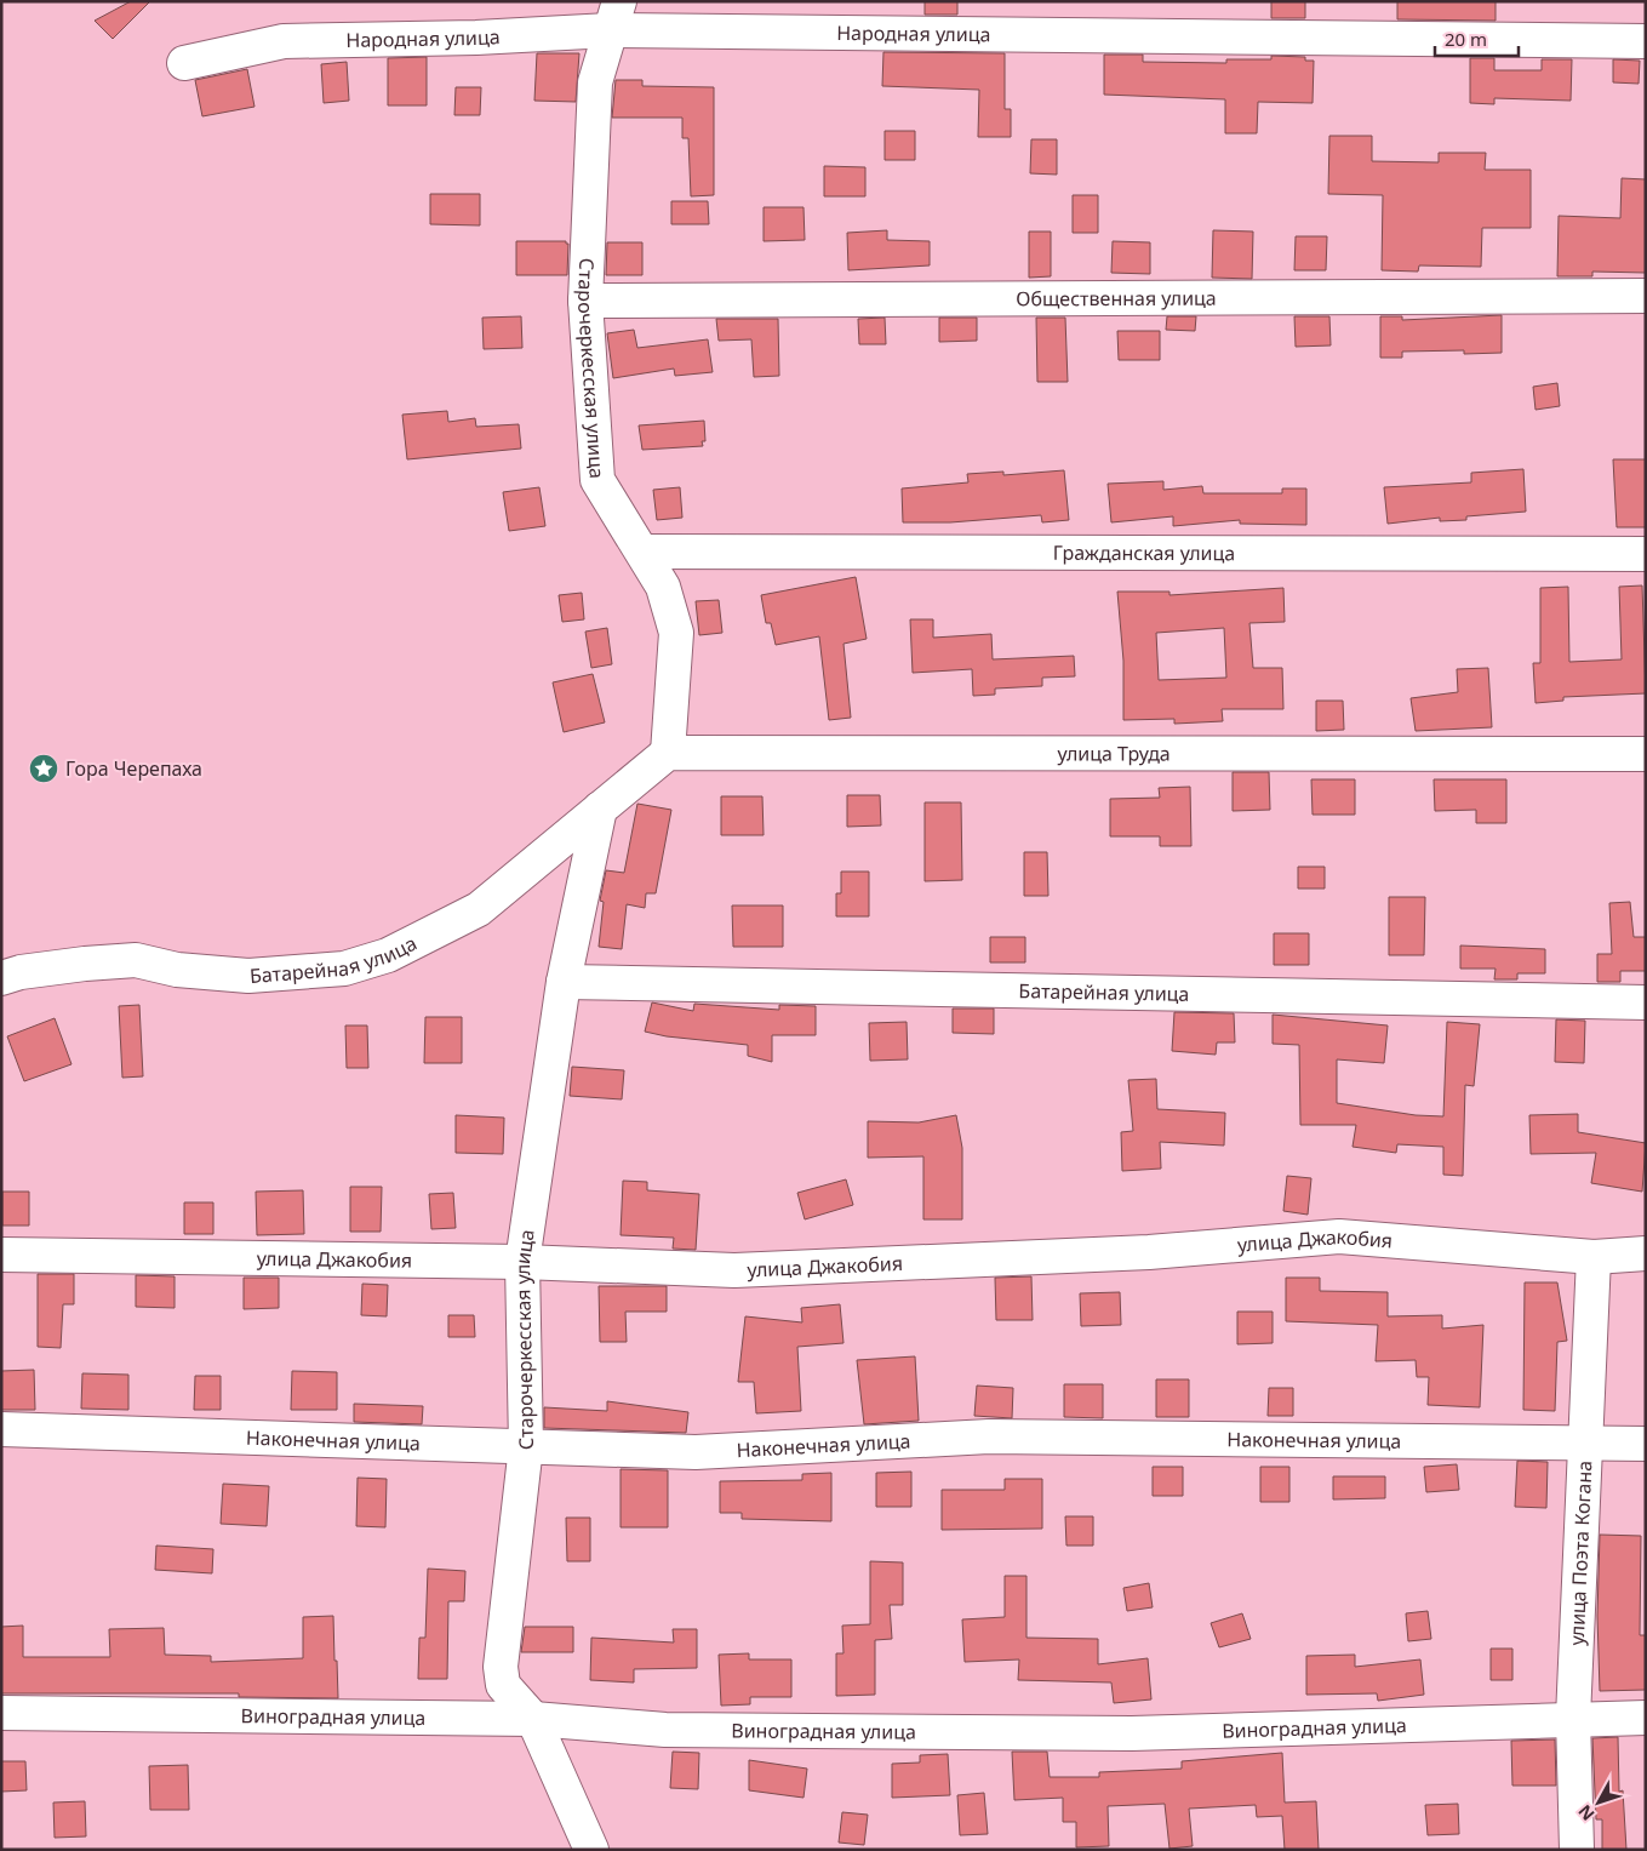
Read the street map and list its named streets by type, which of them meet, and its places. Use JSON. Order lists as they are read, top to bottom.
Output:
{
  "streets": {
    "street": [
      "Народная улица",
      "Общественная улица",
      "Старочеркесская улица",
      "Гражданская улица",
      "улица Труда",
      "Батарейная улица",
      "улица Джакобия",
      "Наконечная улица",
      "улица Поэта Когана",
      "Виноградная улица"
    ]
  },
  "crossings": [
    ["Народная улица", "Старочеркесская улица"],
    ["Общественная улица", "Старочеркесская улица"],
    ["Старочеркесская улица", "Гражданская улица"],
    ["Старочеркесская улица", "улица Труда"],
    ["Старочеркесская улица", "Батарейная улица"],
    ["Старочеркесская улица", "улица Джакобия"],
    ["Старочеркесская улица", "Наконечная улица"],
    ["Старочеркесская улица", "Виноградная улица"],
    ["улица Джакобия", "улица Поэта Когана"],
    ["Наконечная улица", "улица Поэта Когана"],
    ["улица Поэта Когана", "Виноградная улица"]
  ],
  "places": {
    "place": ["Гора Черепаха"]
  },
  "scale_bar": "20 m",
  "north": "bottom left"
}
